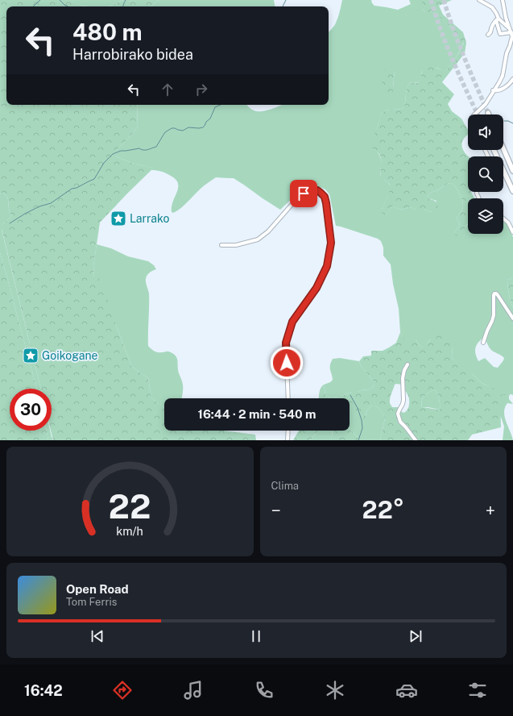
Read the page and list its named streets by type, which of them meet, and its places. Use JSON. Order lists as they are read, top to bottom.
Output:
{
  "places": {
    "place": ["Larrako", "Goikogane"]
  },
  "page": {
    "turn": ["480 m", "Harrobirako bidea"],
    "limit": "30",
    "trip": "16:44 · 2 min · 540 m",
    "tile": "Clima",
    "heat": ["−", "22°", "+"],
    "song": ["Open Road", "Tom Ferris"],
    "tabs": "16:42",
    "gauge": ["22", "km/h"]
  }
}
